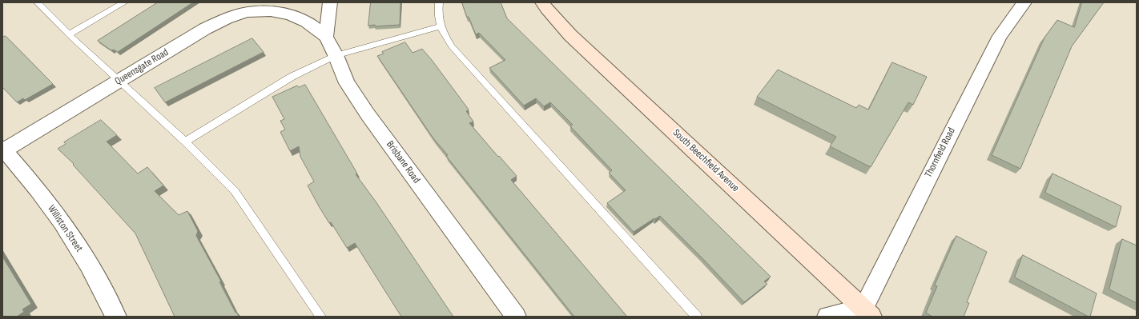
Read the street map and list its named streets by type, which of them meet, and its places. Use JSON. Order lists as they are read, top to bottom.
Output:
{
  "streets": {
    "street": [
      "Queensgate Road",
      "Thornfield Road",
      "South Beechfield Avenue",
      "Brisbane Road",
      "Williston Street"
    ]
  },
  "crossings": [
    ["Queensgate Road", "Brisbane Road"],
    ["Queensgate Road", "Williston Street"],
    ["Thornfield Road", "South Beechfield Avenue"]
  ]
}
